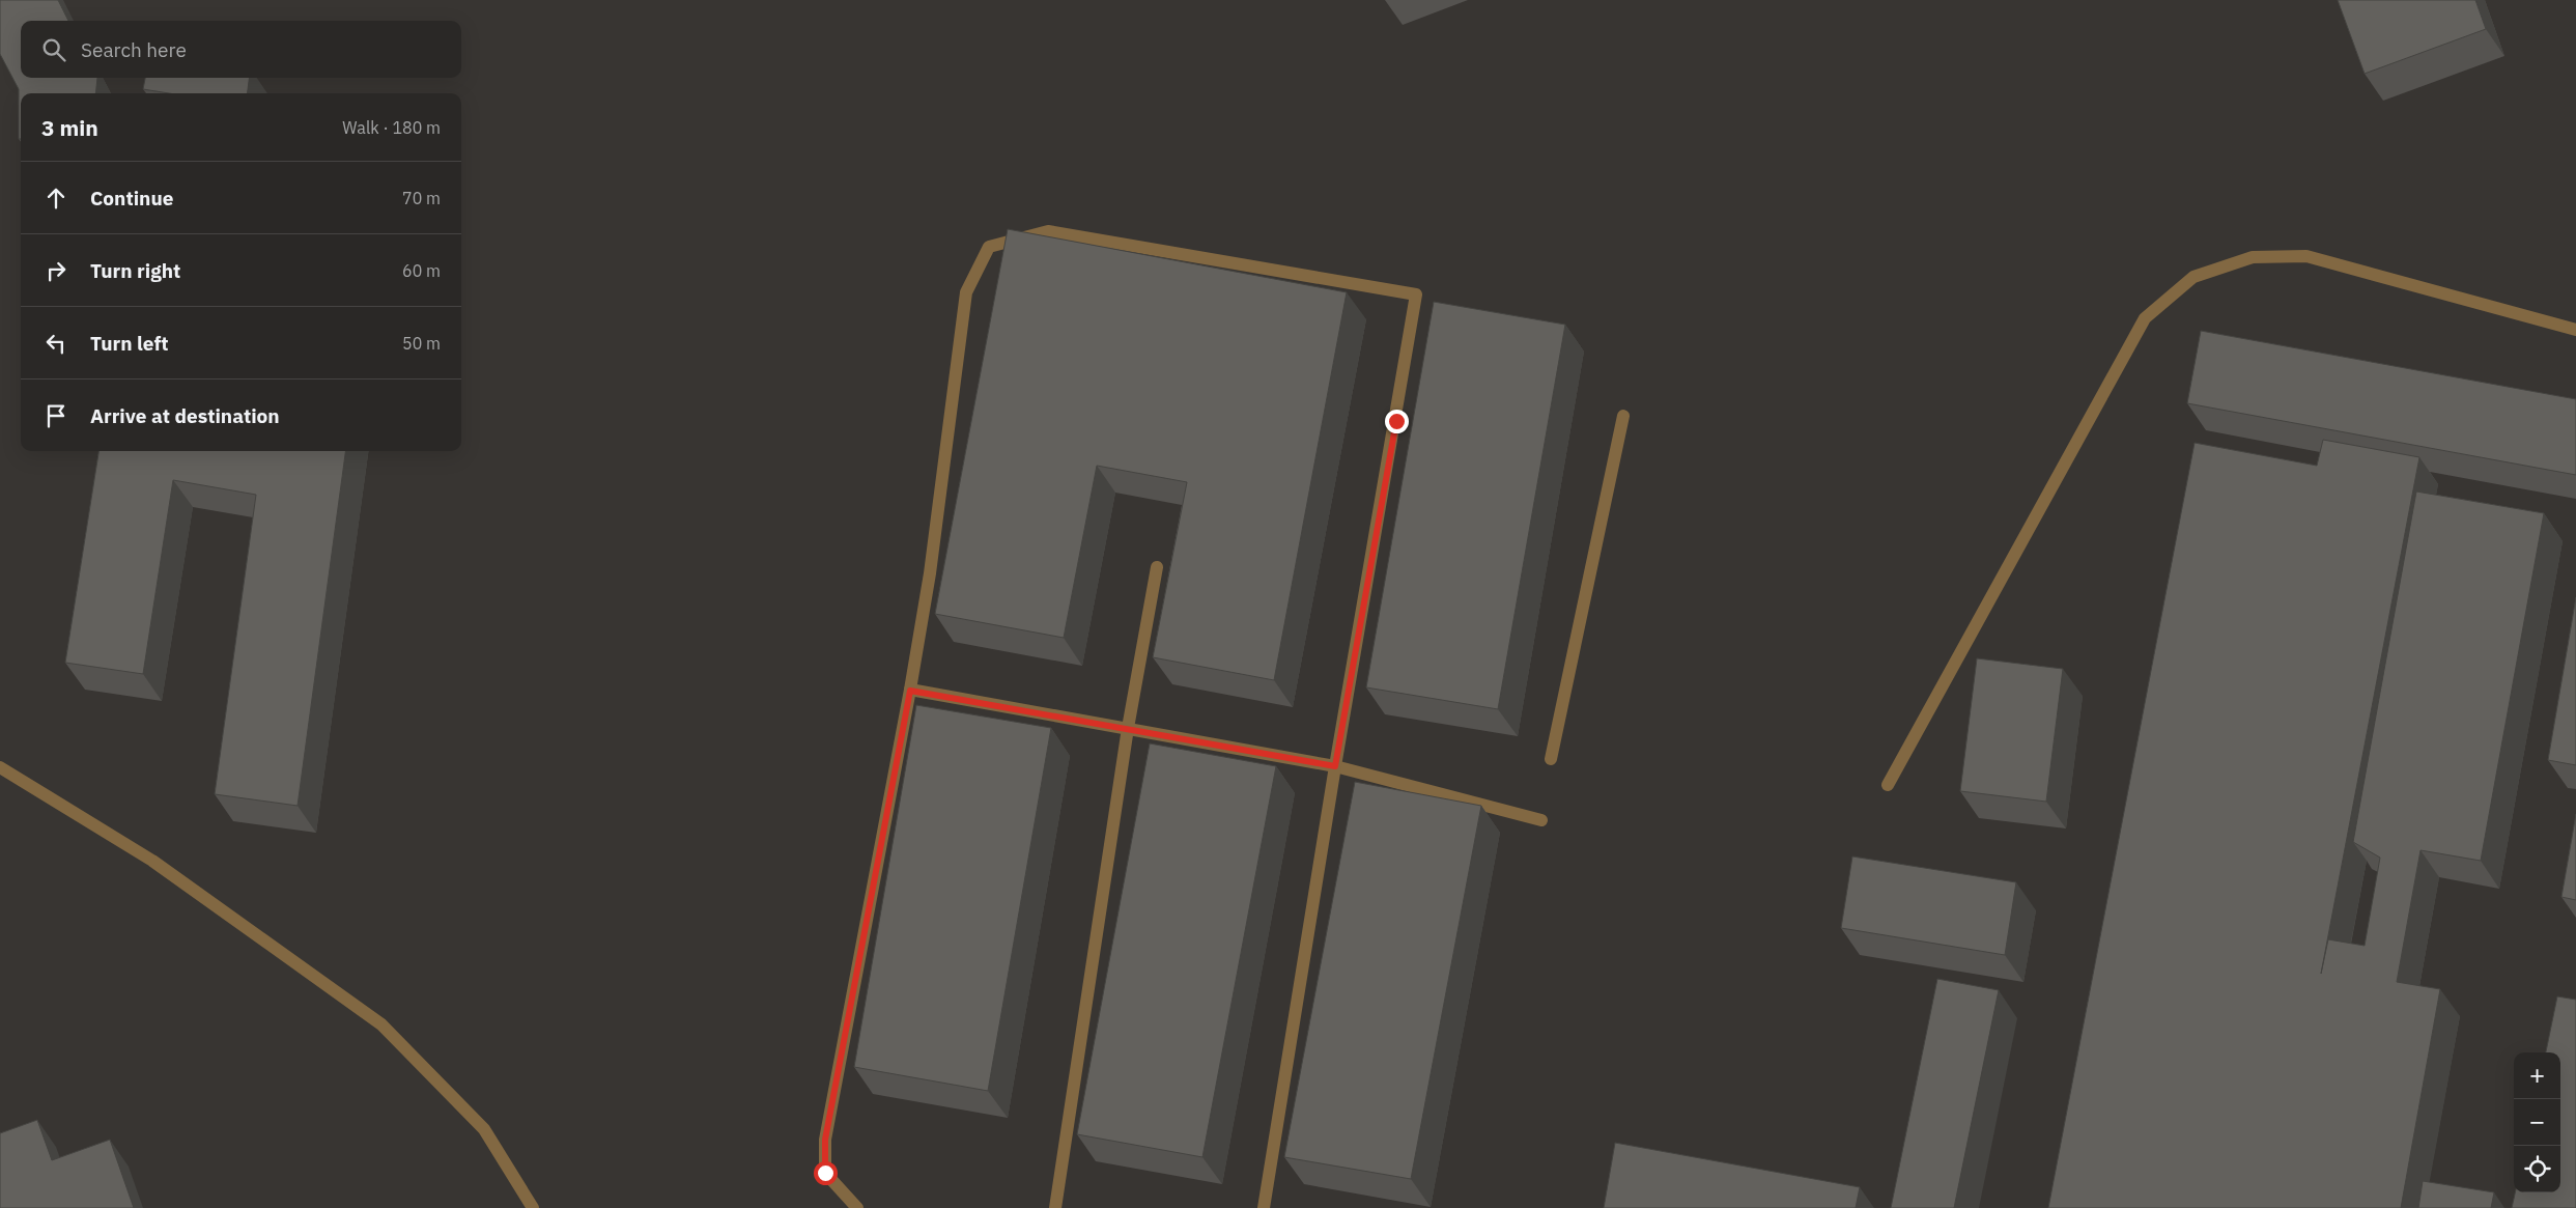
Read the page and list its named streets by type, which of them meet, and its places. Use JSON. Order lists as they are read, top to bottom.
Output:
{
  "page": {
    "search": "Search here",
    "heading": ["3 min", "Walk · 180 m"],
    "list": [
      ["Continue", "70 m"],
      ["Turn right", "60 m"],
      ["Turn left", "50 m"],
      "Arrive at destination"
    ],
    "map_buttons": ["+", "−"]
  }
}
